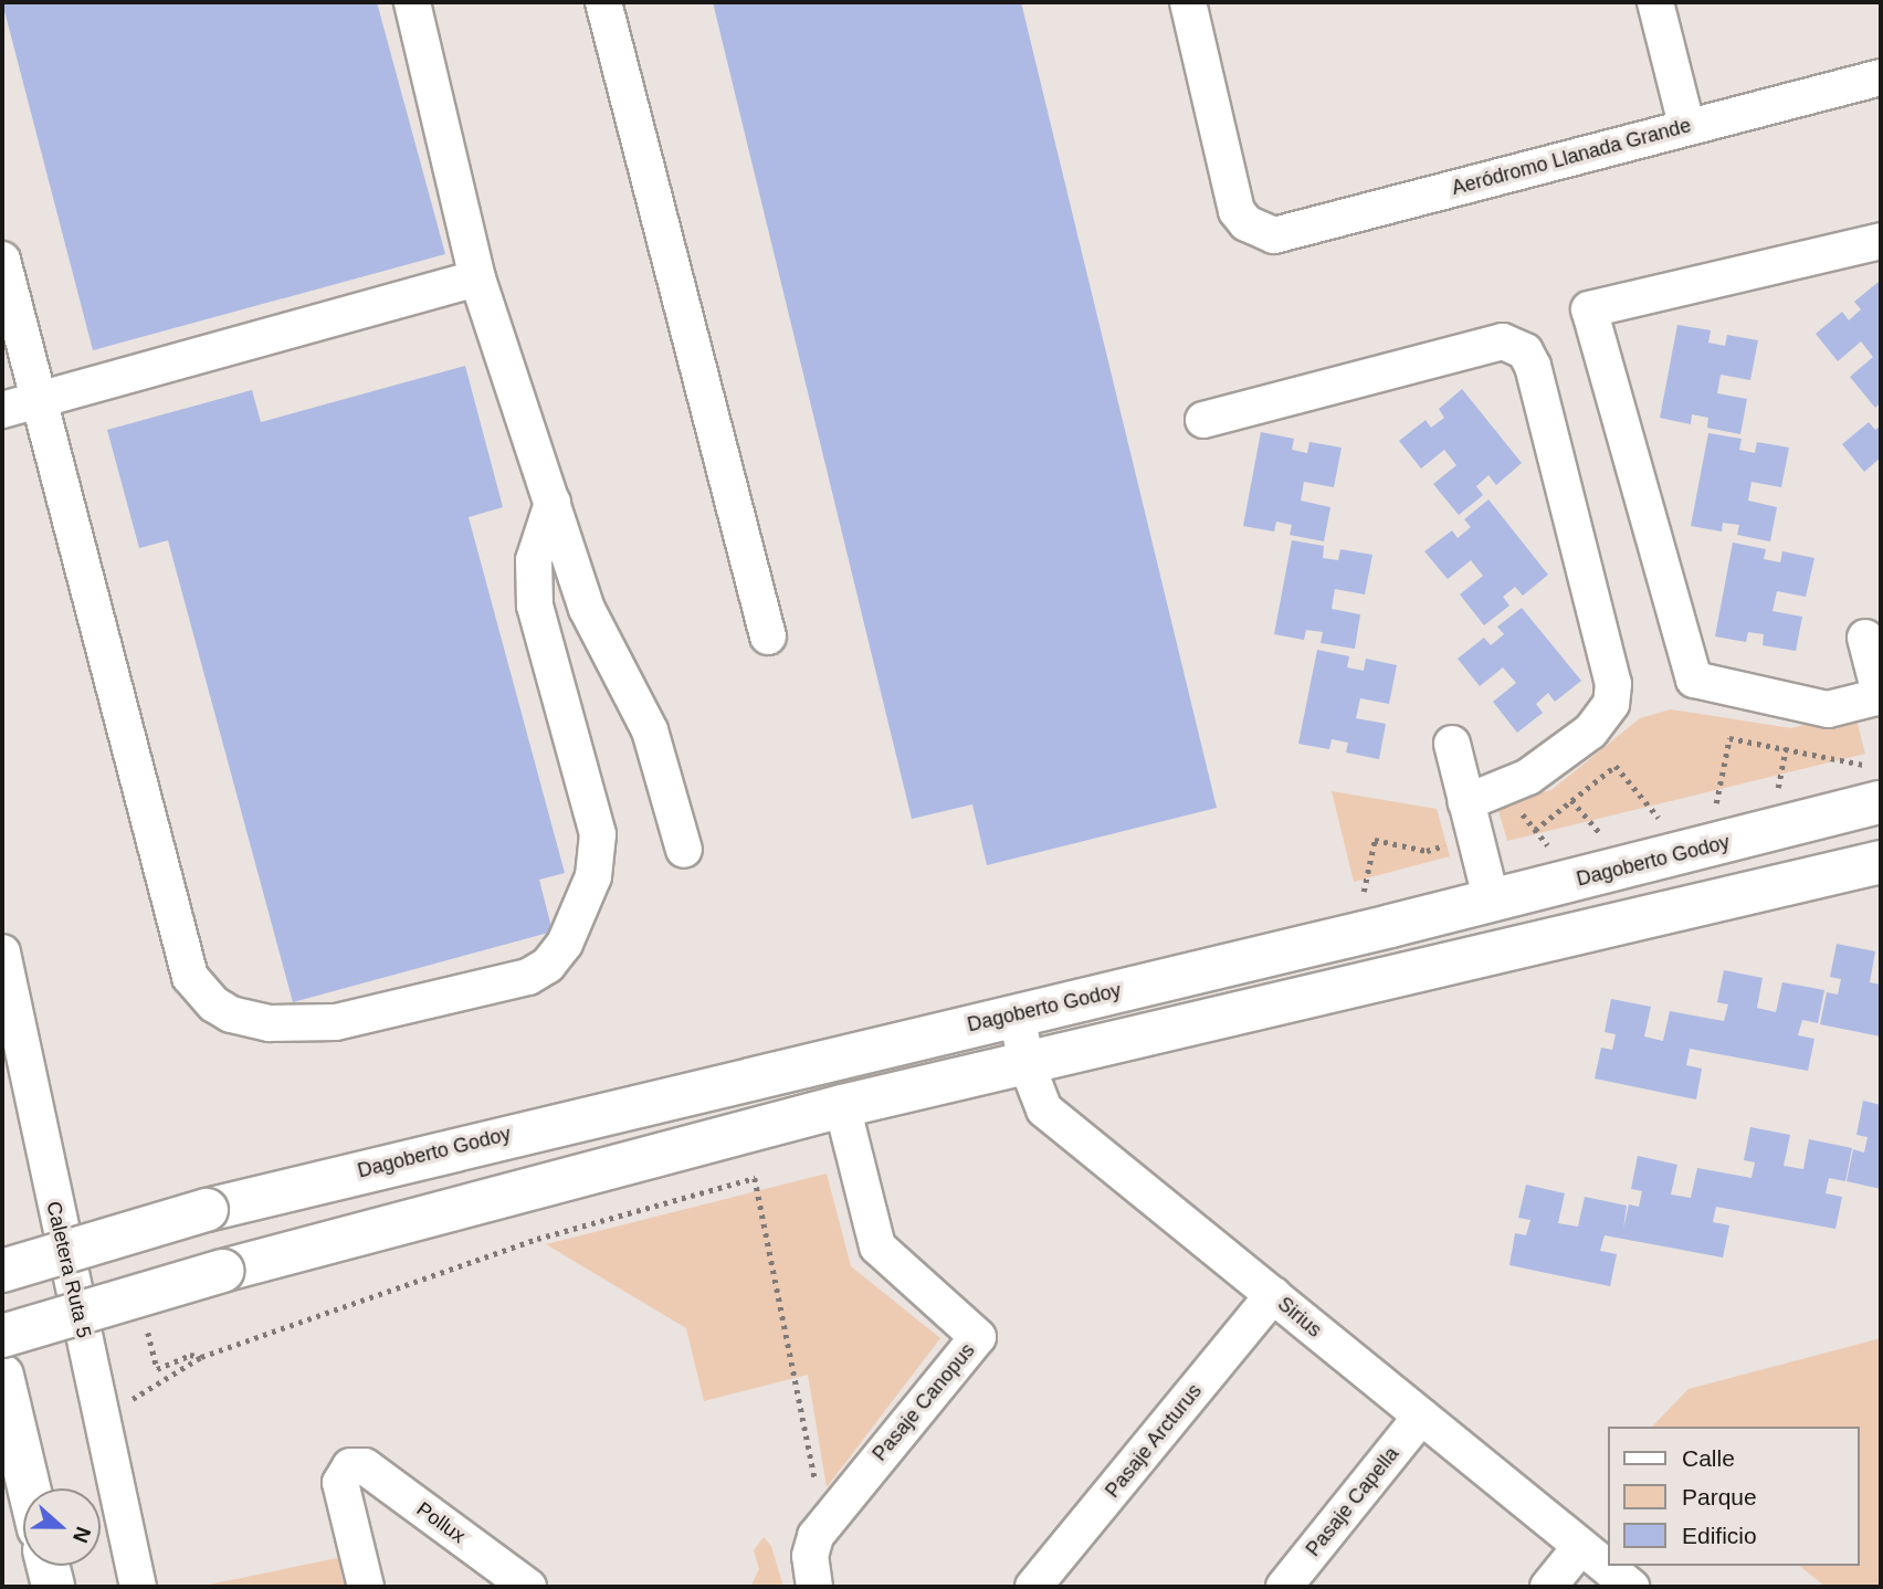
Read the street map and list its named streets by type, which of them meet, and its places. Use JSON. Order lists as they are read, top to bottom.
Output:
{
  "streets": {
    "main road": ["Dagoberto Godoy"],
    "street": [
      "Aeródromo Llanada Grande",
      "Caletera Ruta 5",
      "Sirius",
      "Pasaje Canopus",
      "Pasaje Arcturus",
      "Pasaje Capella",
      "Pollux"
    ]
  },
  "crossings": [
    ["Dagoberto Godoy", "Sirius"],
    ["Sirius", "Pasaje Arcturus"],
    ["Sirius", "Pasaje Capella"]
  ],
  "legend": ["Calle", "Parque", "Edificio"],
  "north": "right"
}
